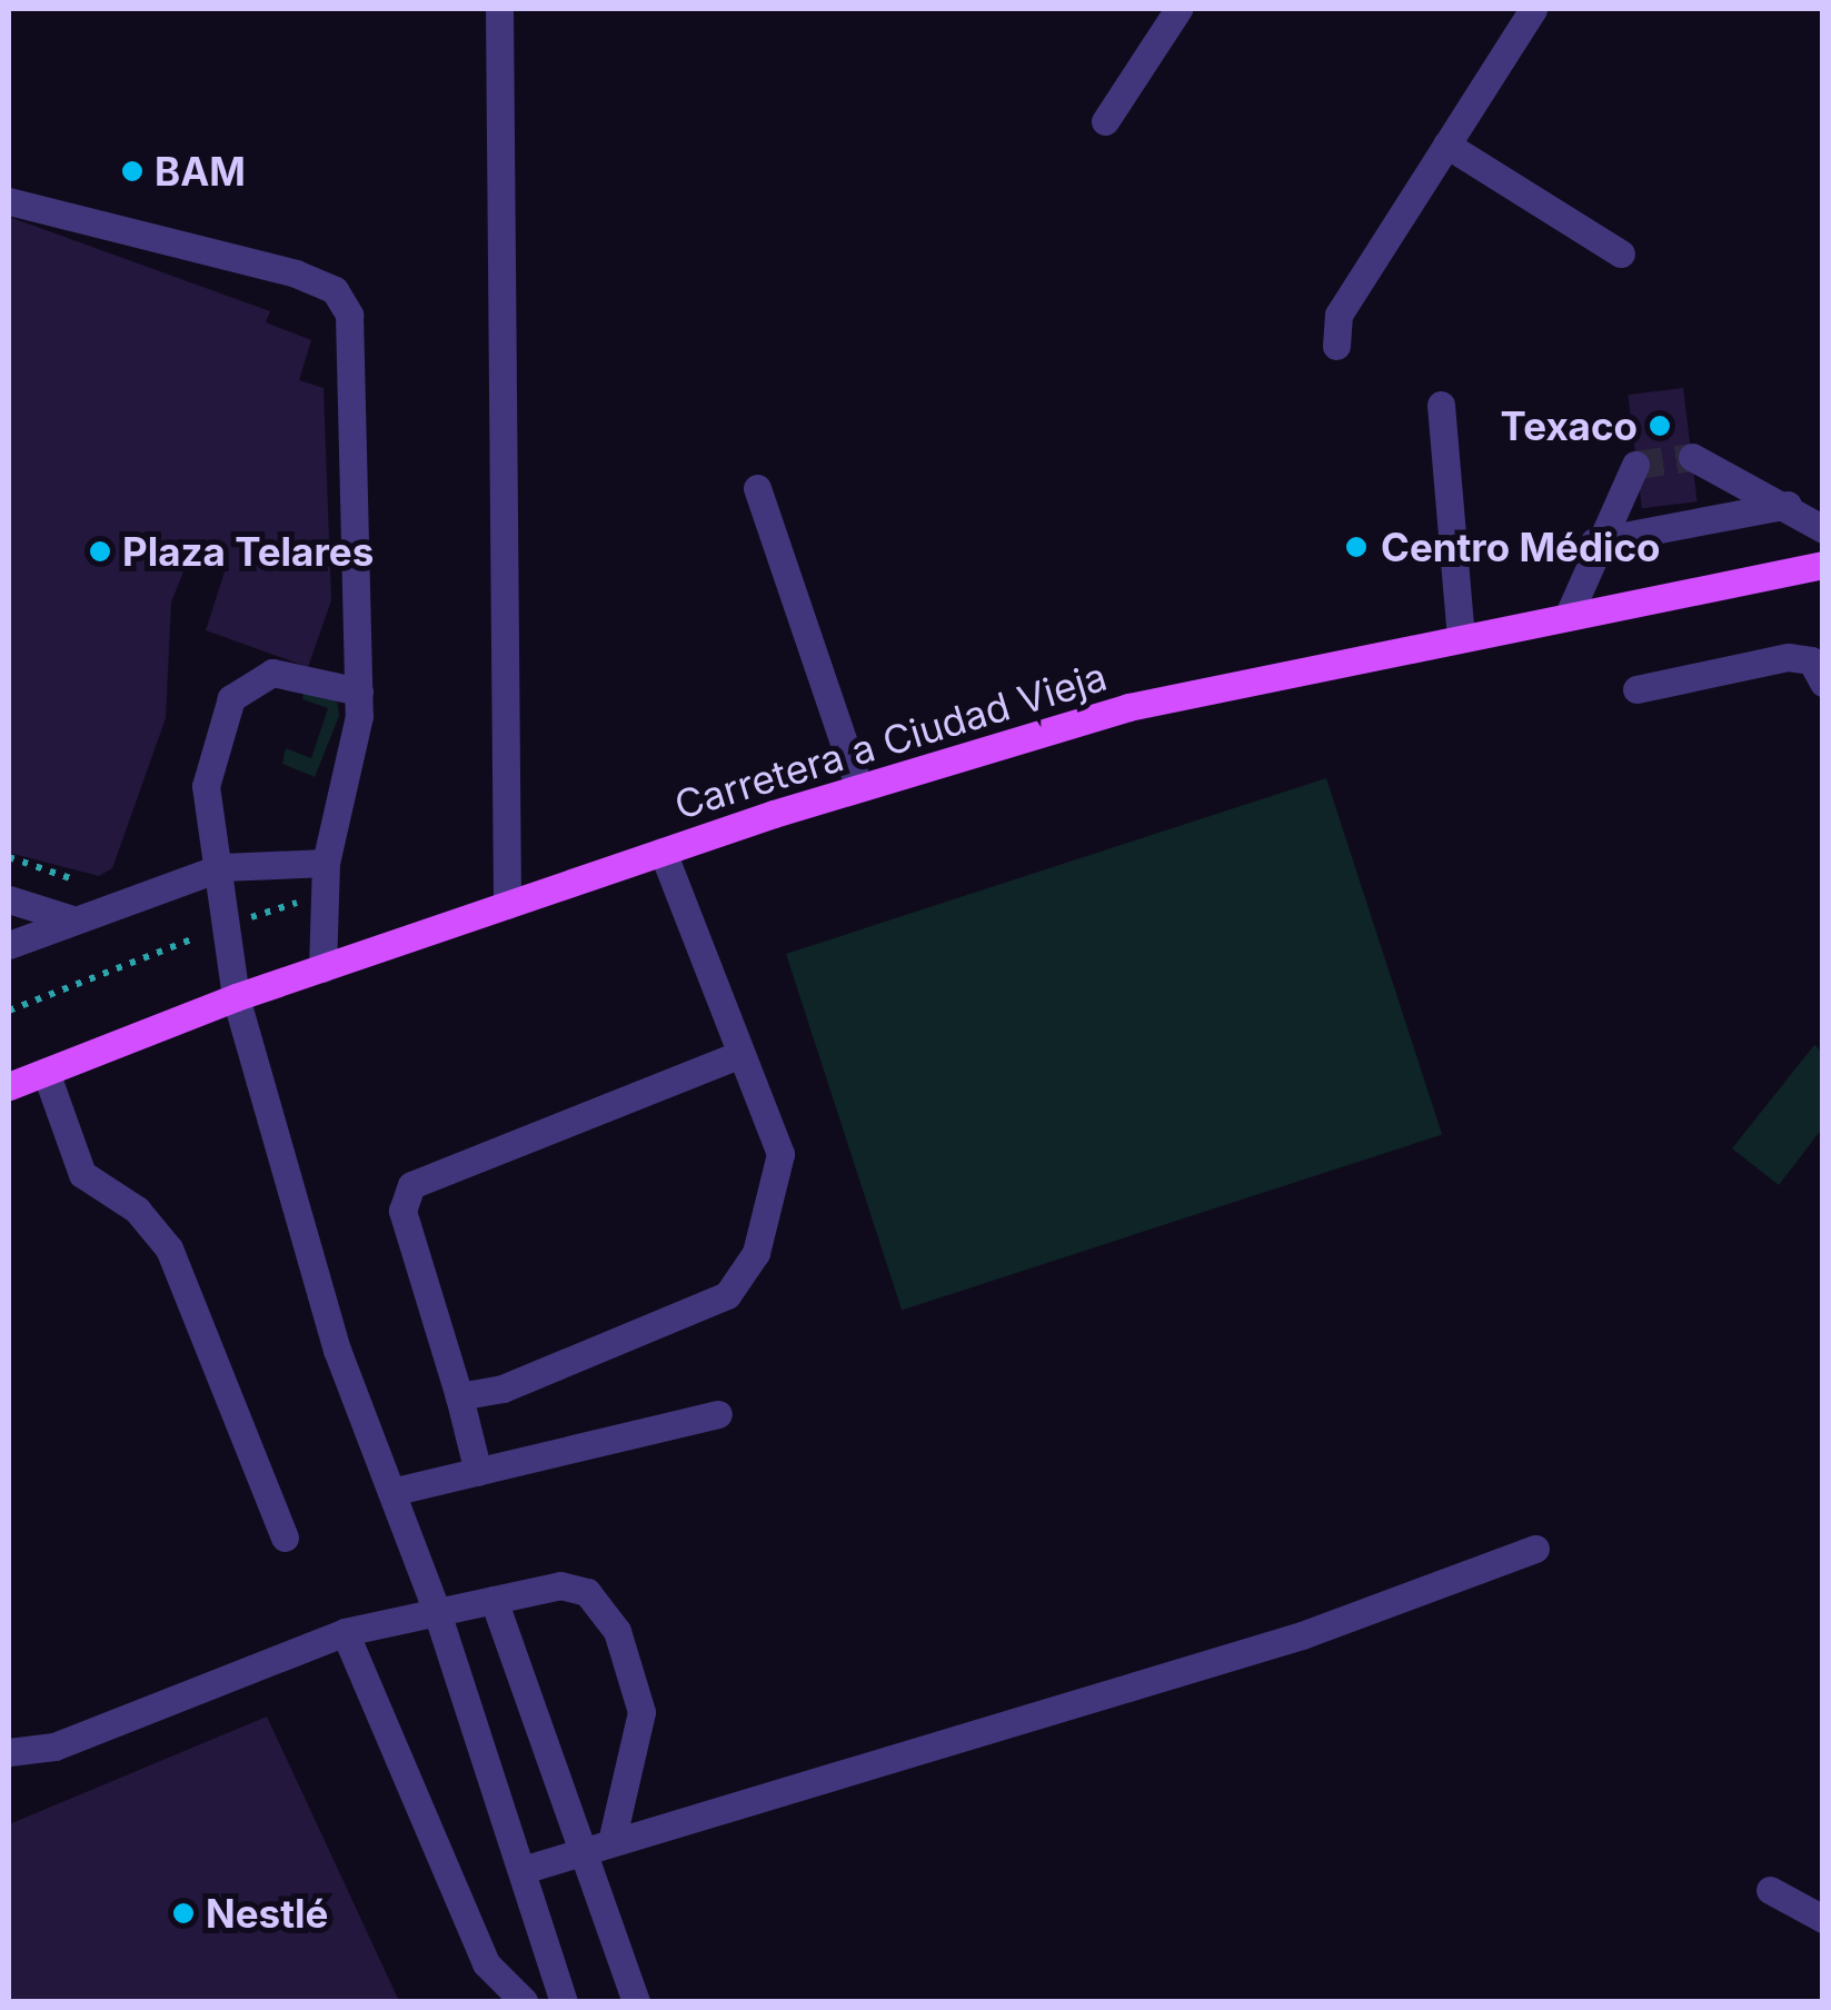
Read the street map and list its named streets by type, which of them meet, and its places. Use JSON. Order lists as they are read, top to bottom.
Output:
{
  "streets": {
    "main road": ["Carretera a Ciudad Vieja"]
  },
  "places": [
    "BAM",
    "Texaco",
    "Centro Médico",
    "Plaza Telares",
    "Nestlé"
  ]
}
